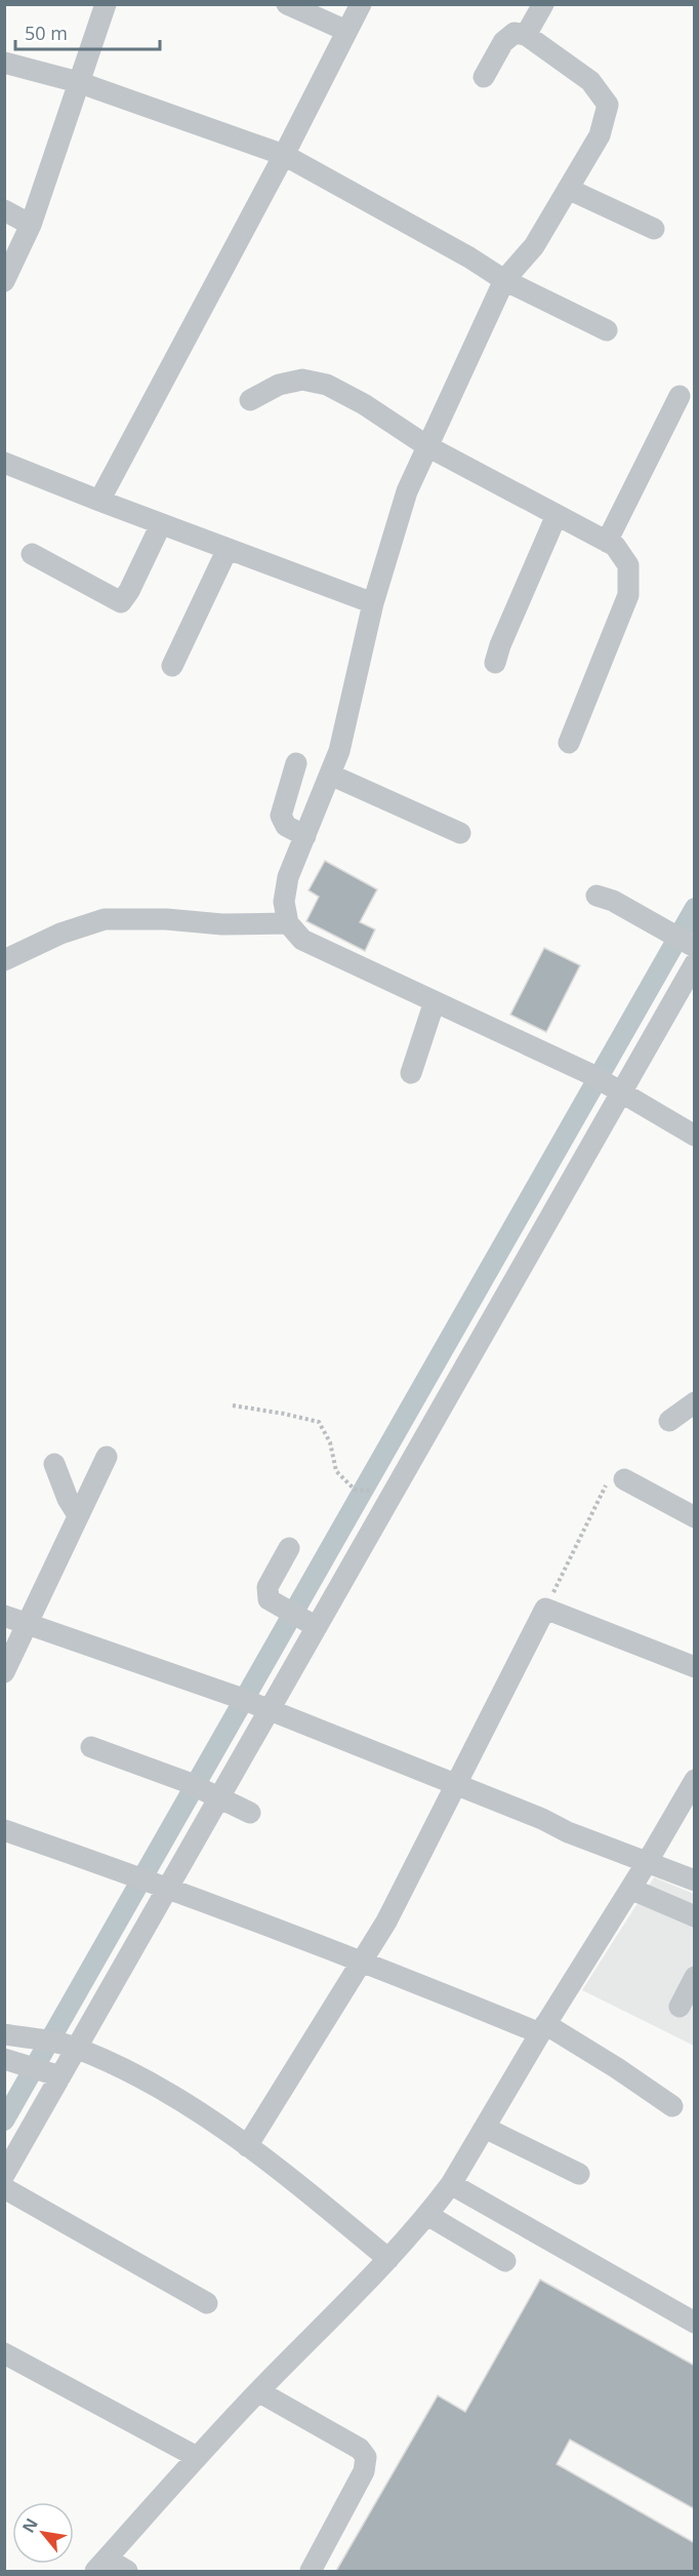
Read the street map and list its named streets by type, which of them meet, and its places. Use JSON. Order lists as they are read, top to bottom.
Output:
{
  "scale_bar": "50 m",
  "north": "top left"
}
